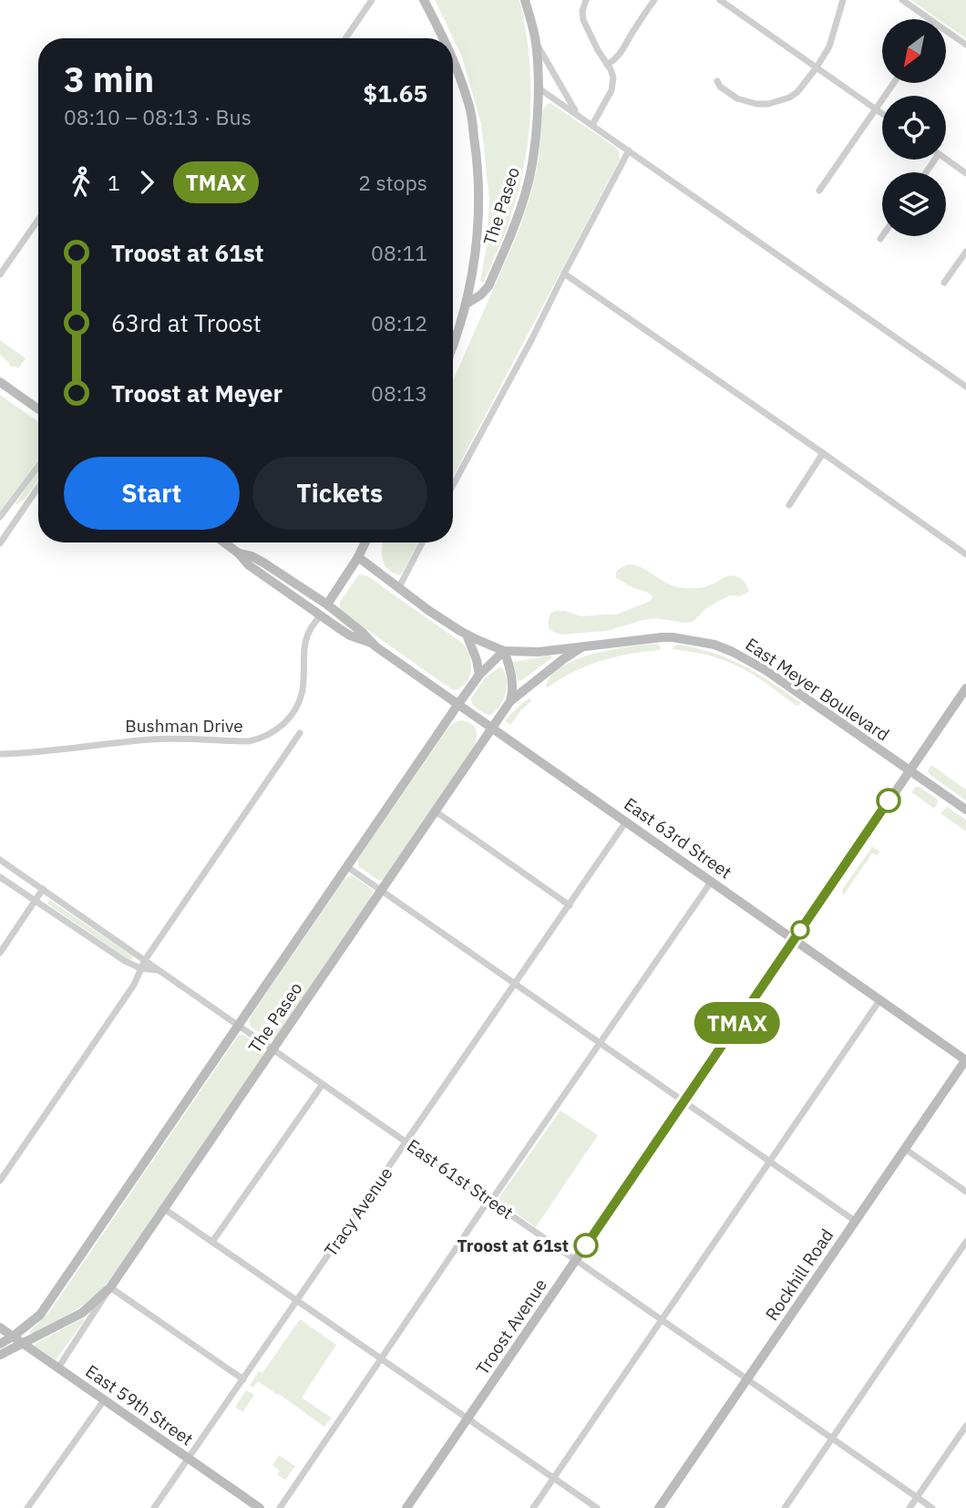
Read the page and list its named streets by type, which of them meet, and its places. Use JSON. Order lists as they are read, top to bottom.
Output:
{
  "streets": {
    "main road": [
      "The Paseo",
      "East Meyer Boulevard",
      "East 63rd Street",
      "Rockhill Road",
      "Troost Avenue",
      "East 59th Street"
    ],
    "street": ["Bushman Drive", "East 61st Street", "Tracy Avenue"]
  },
  "crossings": [
    ["The Paseo", "East Meyer Boulevard"],
    ["The Paseo", "East 63rd Street"],
    ["The Paseo", "East 61st Street"],
    ["The Paseo", "East 59th Street"],
    ["East Meyer Boulevard", "Troost Avenue"],
    ["Bushman Drive", "East 63rd Street"],
    ["East 63rd Street", "Tracy Avenue"],
    ["East 63rd Street", "Rockhill Road"],
    ["East 63rd Street", "Troost Avenue"],
    ["East 61st Street", "Tracy Avenue"],
    ["East 61st Street", "Rockhill Road"],
    ["East 61st Street", "Troost Avenue"],
    ["Tracy Avenue", "East 59th Street"]
  ],
  "places": ["Troost at 61st"],
  "lines": ["bus line TMAX"],
  "north": "bottom left",
  "page": {
    "on_map": "TMAX",
    "heading": ["3 min", "08:10 – 08:13 · Bus", "$1.65"],
    "legs": ["1", "TMAX", "2 stops"],
    "list": [
      {
        "name": "Troost at 61st",
        "value": "08:11"
      },
      {
        "name": "63rd at Troost",
        "value": "08:12"
      },
      {
        "name": "Troost at Meyer",
        "value": "08:13"
      }
    ],
    "buttons": ["Start", "Tickets"]
  }
}
